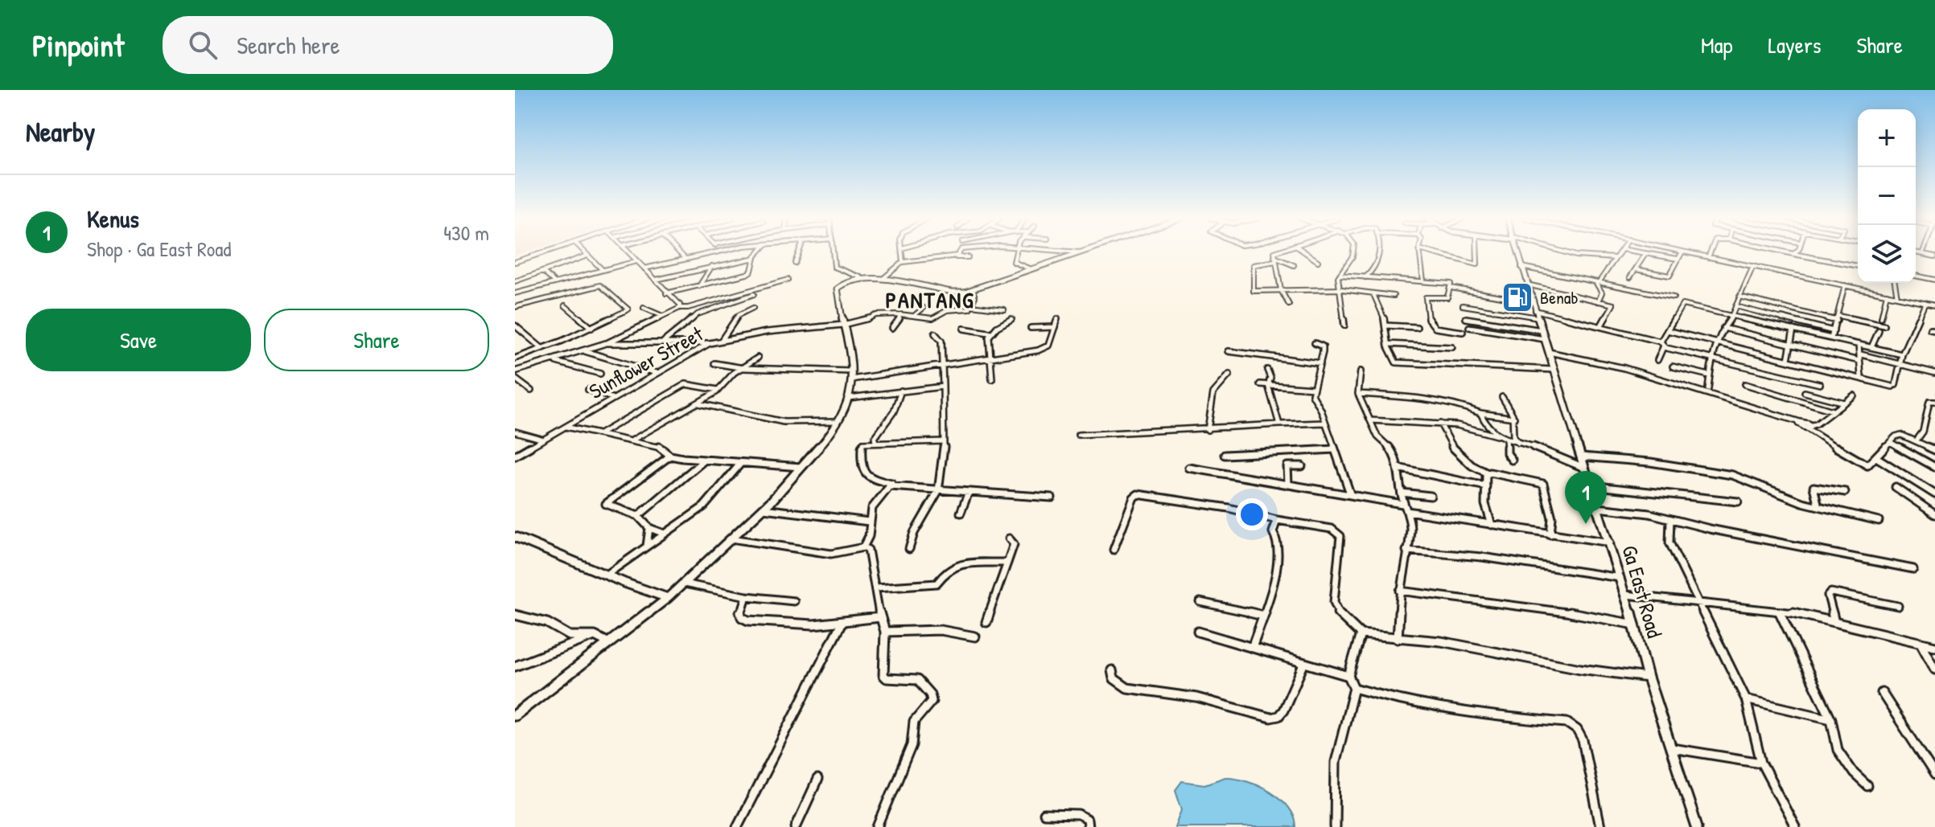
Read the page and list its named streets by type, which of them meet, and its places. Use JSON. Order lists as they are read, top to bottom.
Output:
{
  "streets": {
    "street": ["Sunflower Street", "Ga East Road"]
  },
  "districts": ["PANTANG"],
  "places": {
    "fuel station": ["Benab"]
  },
  "page": {
    "header": "Pinpoint",
    "search": "Search here",
    "nav": ["Map", "Layers", "Share"],
    "heading": "Nearby",
    "map_buttons": ["+", "−"],
    "list": [
      {
        "mark": "1",
        "name": "Kenus",
        "note": "Shop · Ga East Road",
        "value": "430 m"
      }
    ],
    "buttons": ["Save", "Share"],
    "pins": "1"
  }
}
